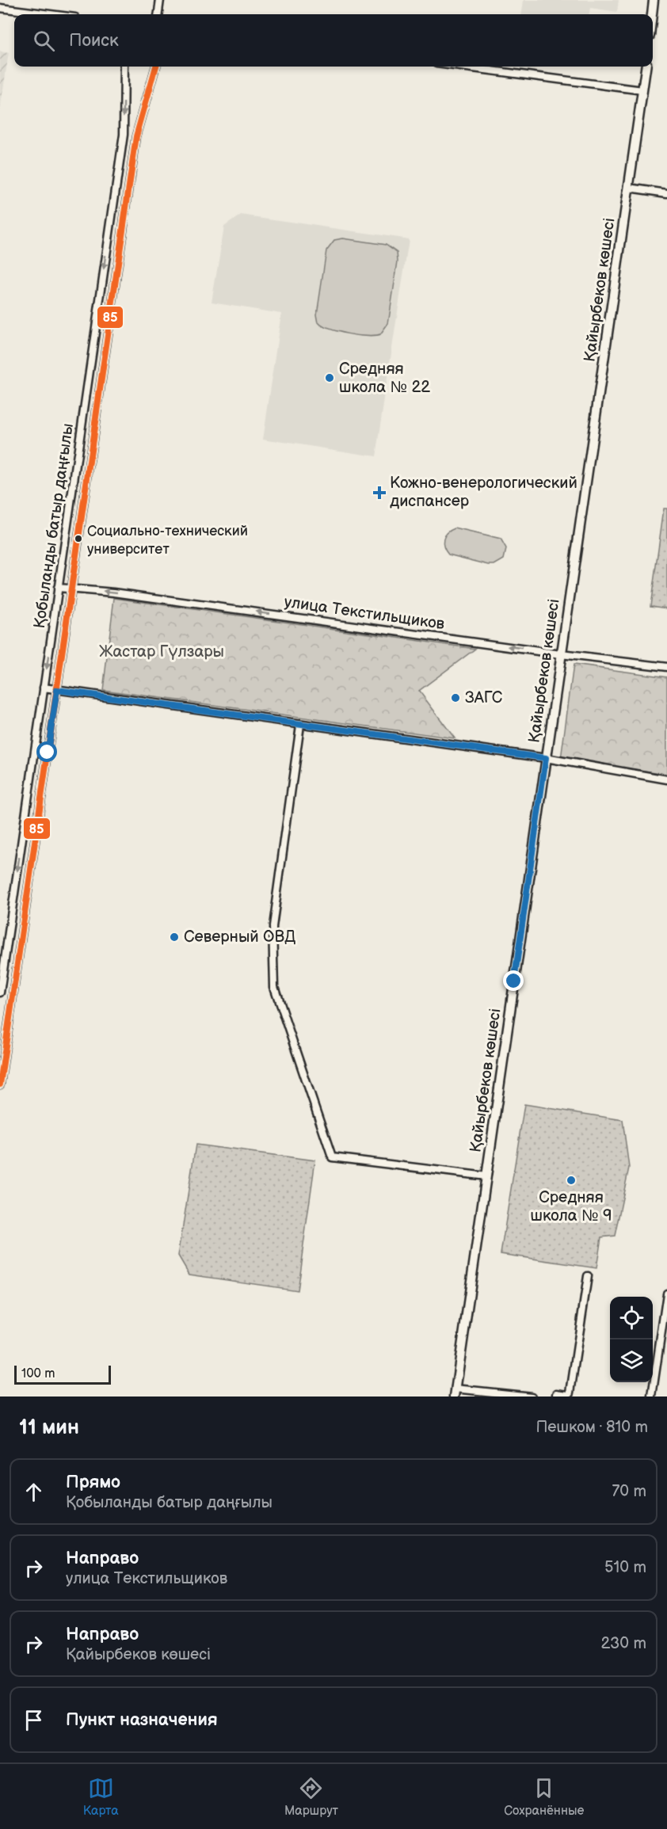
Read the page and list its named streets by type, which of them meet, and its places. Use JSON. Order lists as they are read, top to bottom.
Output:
{
  "streets": {
    "main road": ["Қайырбеков көшесі"],
    "street": ["Қобыланды батыр даңғылы", "улица Текстильщиков"]
  },
  "crossings": [
    ["Қайырбеков көшесі", "улица Текстильщиков"],
    ["Қобыланды батыр даңғылы", "улица Текстильщиков"]
  ],
  "one_way": ["улица Текстильщиков"],
  "parks": ["Жастар Гүлзары"],
  "places": {
    "other": [
      "Средняя школа № 22",
      "Социально-технический университет",
      "ЗАГС",
      "Северный ОВД",
      "Средняя школа № 9"
    ],
    "health": ["Кожно-венерологический диспансер"]
  },
  "lines": ["transit line 85"],
  "scale_bar": "100 m",
  "page": {
    "search": "Поиск",
    "scale": "100 m",
    "heading": ["11 мин", "Пешком · 810 m"],
    "list": [
      ["Прямо", "Қобыланды батыр даңғылы", "70 m"],
      ["Направо", "улица Текстильщиков", "510 m"],
      ["Направо", "Қайырбеков көшесі", "230 m"],
      "Пункт назначения"
    ],
    "nav": ["Карта", "Маршрут", "Сохранённые"]
  }
}
